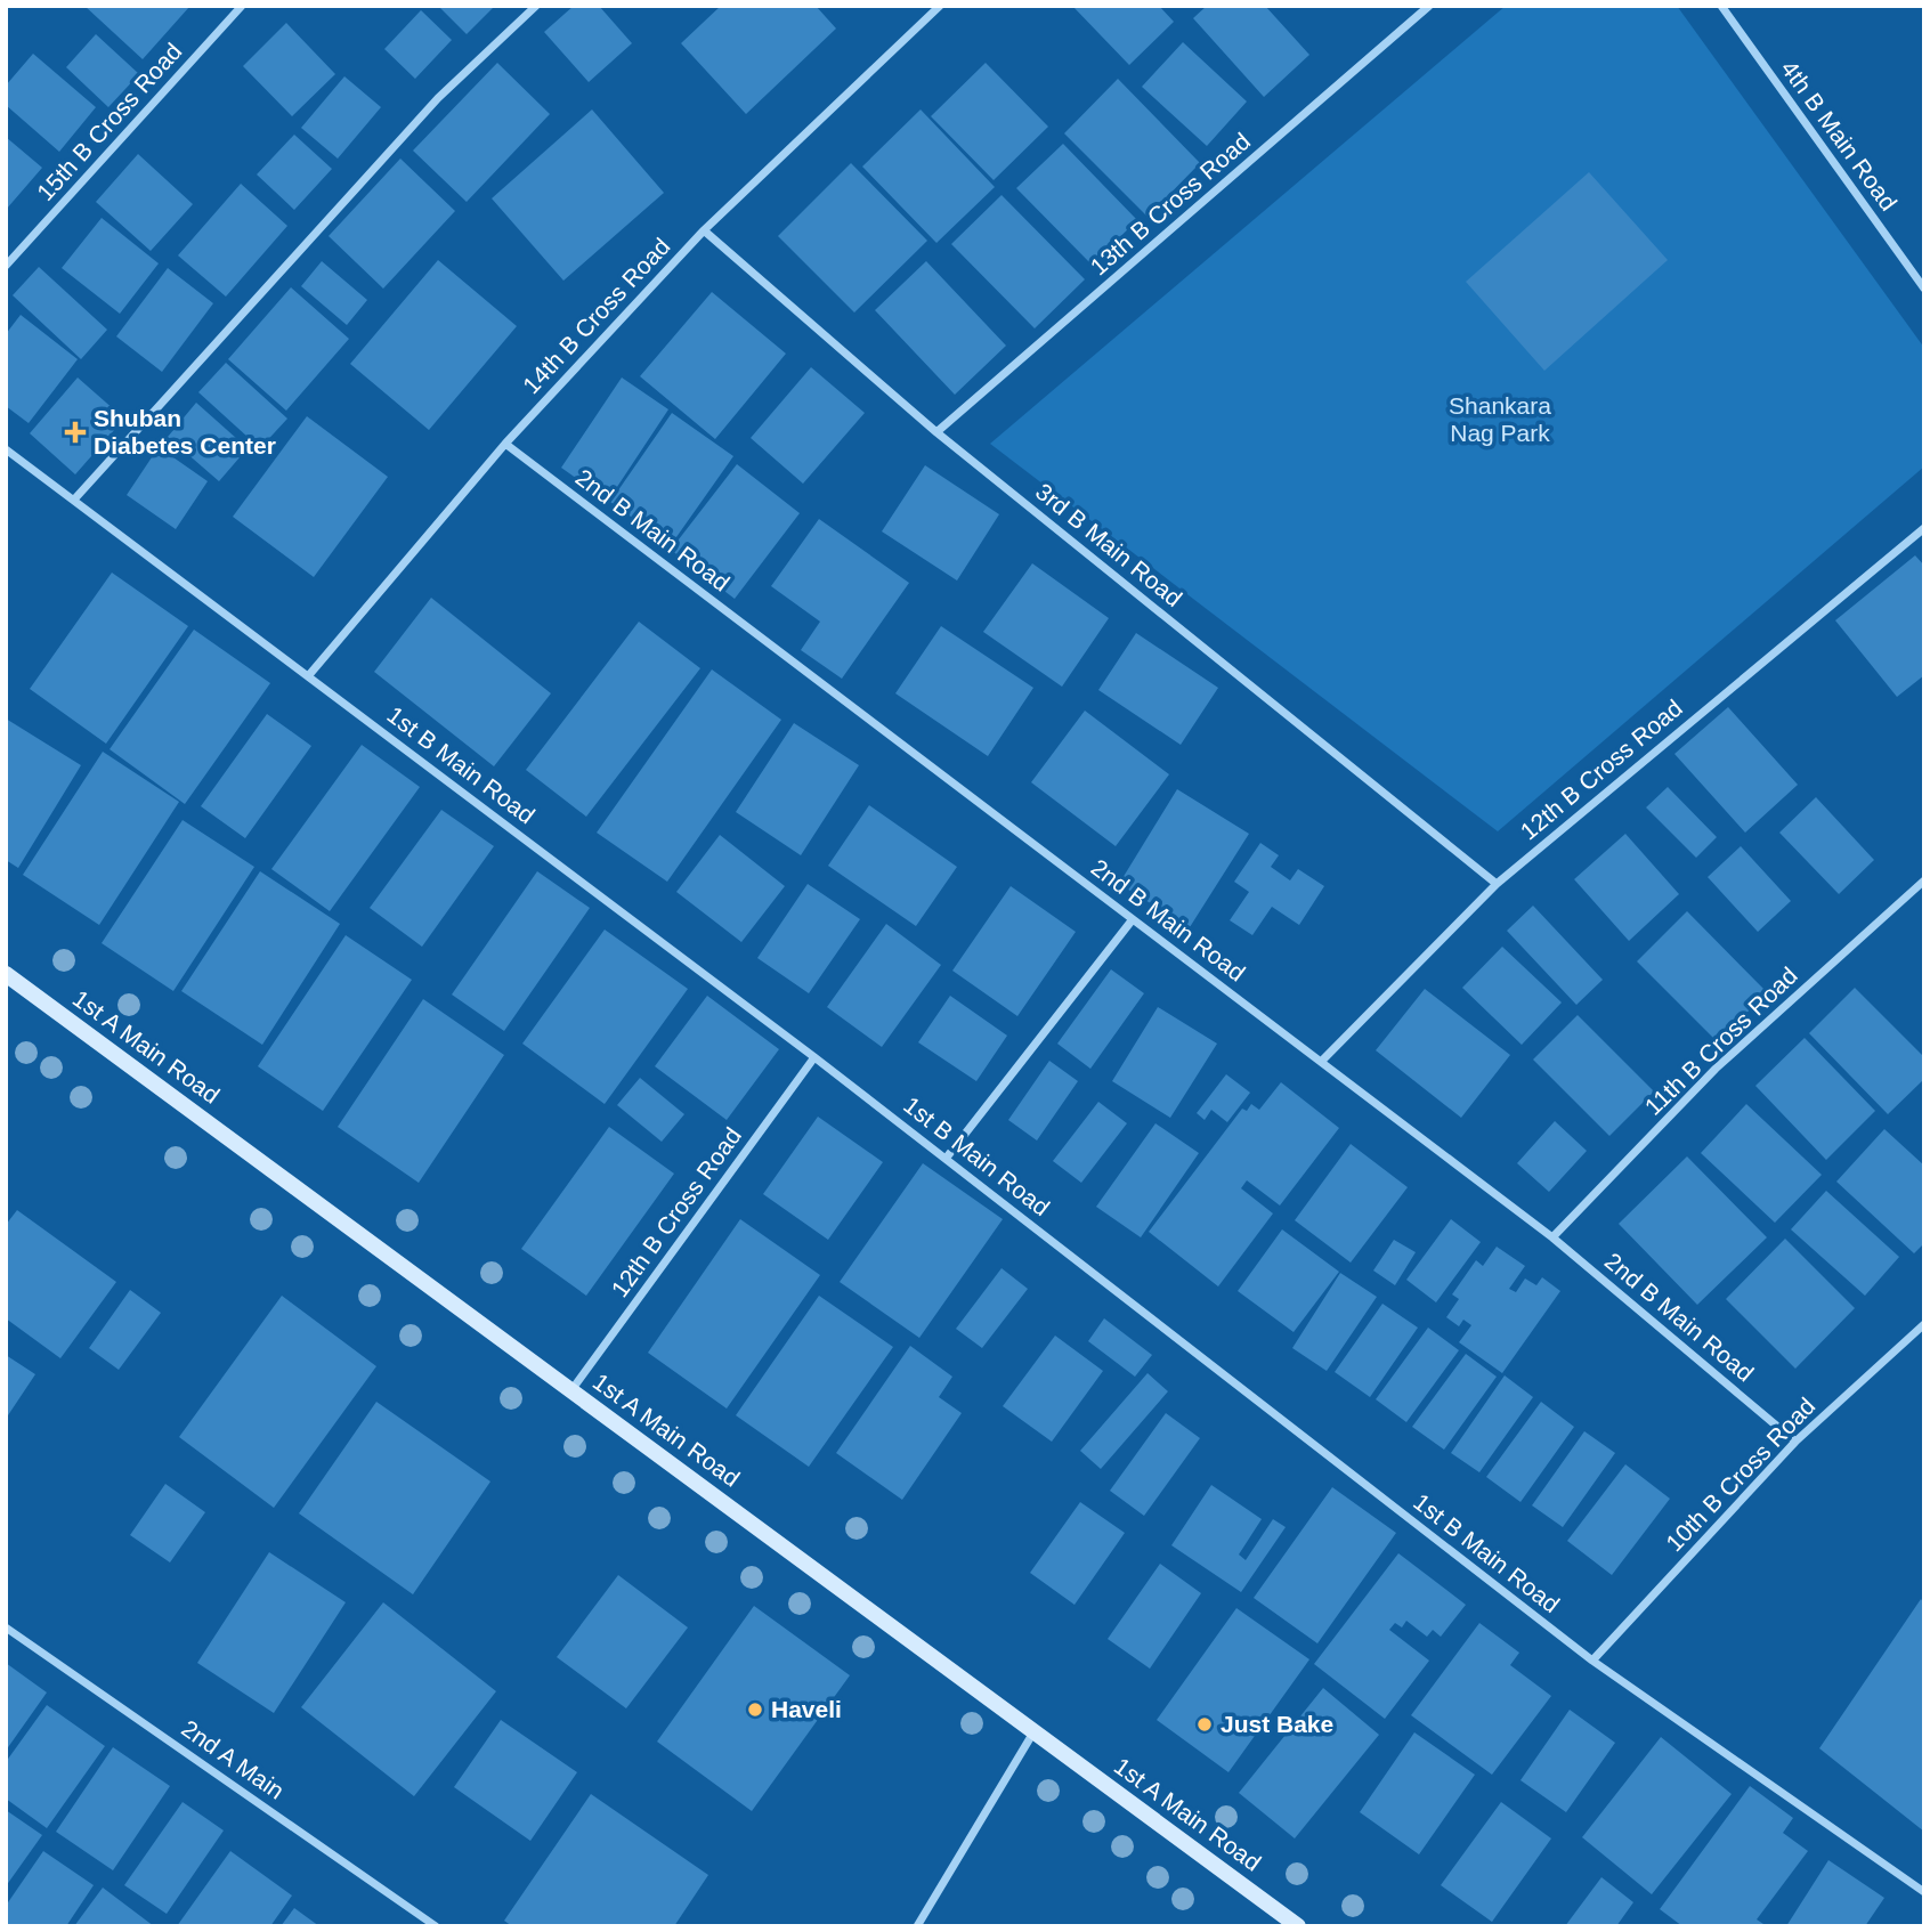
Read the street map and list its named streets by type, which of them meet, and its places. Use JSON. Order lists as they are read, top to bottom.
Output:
{
  "streets": {
    "street": [
      "15th B Cross Road",
      "4th B Main Road",
      "13th B Cross Road",
      "14th B Cross Road",
      "2nd B Main Road",
      "3rd B Main Road",
      "1st B Main Road",
      "12th B Cross Road",
      "11th B Cross Road",
      "1st A Main Road",
      "10th B Cross Road",
      "2nd A Main"
    ]
  },
  "crossings": [
    ["13th B Cross Road", "3rd B Main Road"],
    ["14th B Cross Road", "2nd B Main Road"],
    ["14th B Cross Road", "3rd B Main Road"],
    ["14th B Cross Road", "1st B Main Road"],
    ["2nd B Main Road", "12th B Cross Road"],
    ["2nd B Main Road", "11th B Cross Road"],
    ["2nd B Main Road", "10th B Cross Road"],
    ["3rd B Main Road", "12th B Cross Road"],
    ["1st B Main Road", "12th B Cross Road"],
    ["1st B Main Road", "10th B Cross Road"],
    ["12th B Cross Road", "1st A Main Road"]
  ],
  "parks": ["Shankara Nag Park"],
  "places": {
    "health": ["Shuban Diabetes Center"],
    "other": ["Haveli", "Just Bake"]
  }
}
